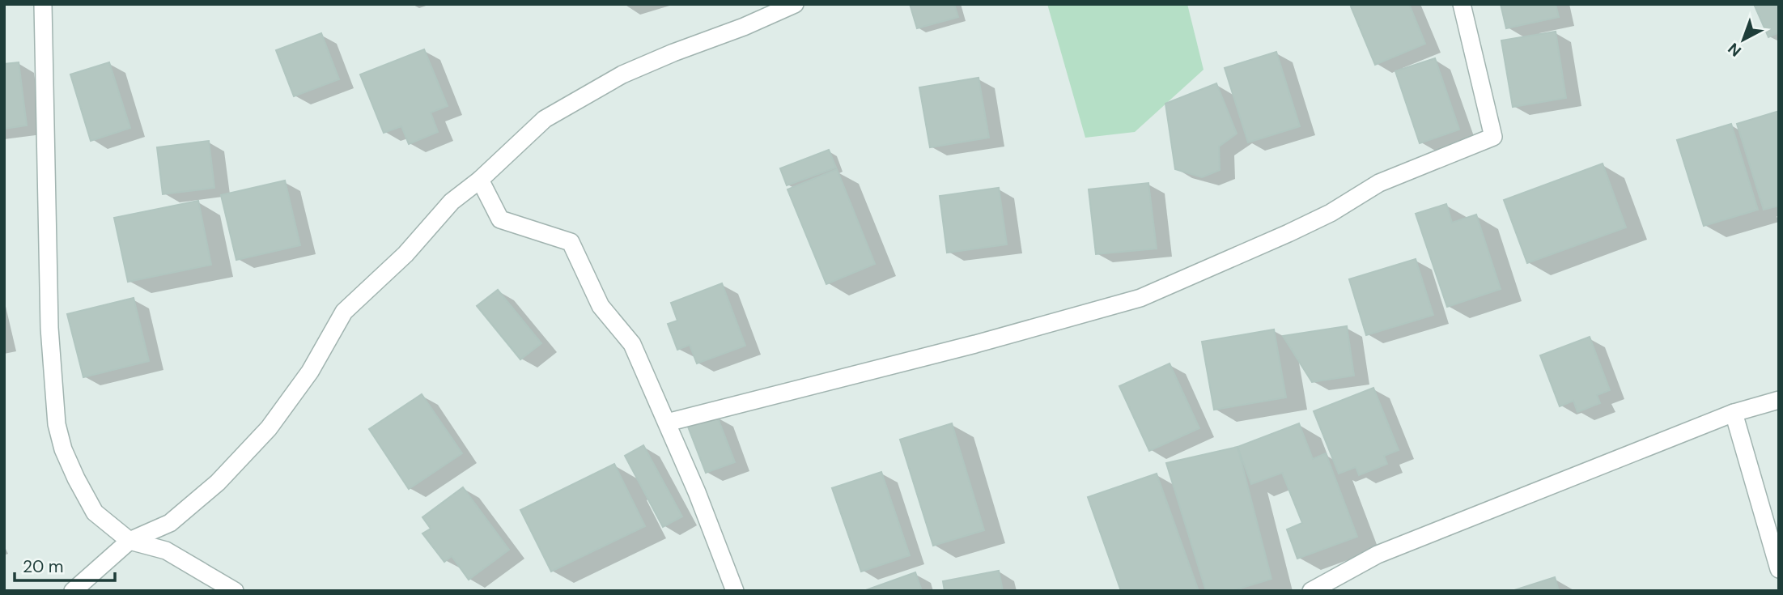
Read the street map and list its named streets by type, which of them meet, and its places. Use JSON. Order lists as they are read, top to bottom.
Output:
{
  "scale_bar": "20 m",
  "north": "bottom left"
}
